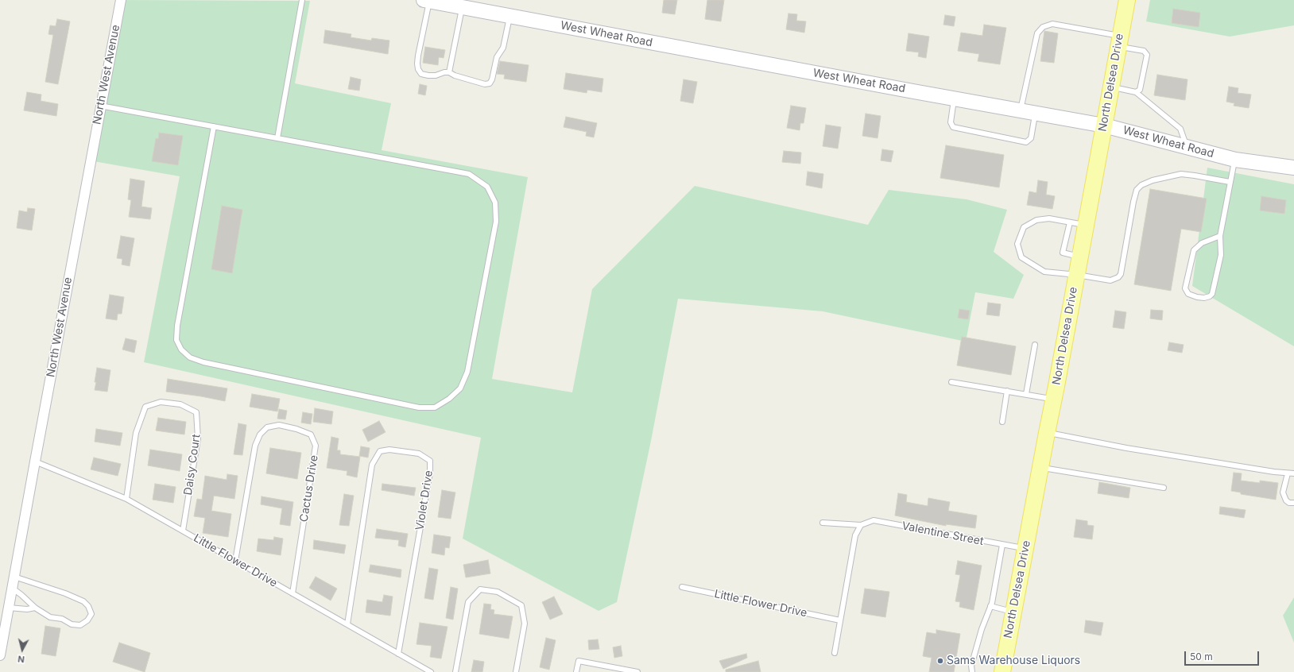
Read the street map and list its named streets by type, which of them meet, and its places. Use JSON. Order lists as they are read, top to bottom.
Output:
{
  "streets": {
    "main road": ["North Delsea Drive"],
    "street": ["West Wheat Road", "North West Avenue"],
    "lane": [
      "Daisy Court",
      "Cactus Drive",
      "Violet Drive",
      "Valentine Street",
      "Little Flower Drive"
    ]
  },
  "crossings": [
    ["West Wheat Road", "North Delsea Drive"],
    ["North West Avenue", "Little Flower Drive"],
    ["North Delsea Drive", "Valentine Street"],
    ["Daisy Court", "Little Flower Drive"],
    ["Cactus Drive", "Little Flower Drive"],
    ["Violet Drive", "Little Flower Drive"]
  ],
  "places": ["Sams Warehouse Liquors"],
  "scale_bar": "50 m",
  "north": "bottom"
}
